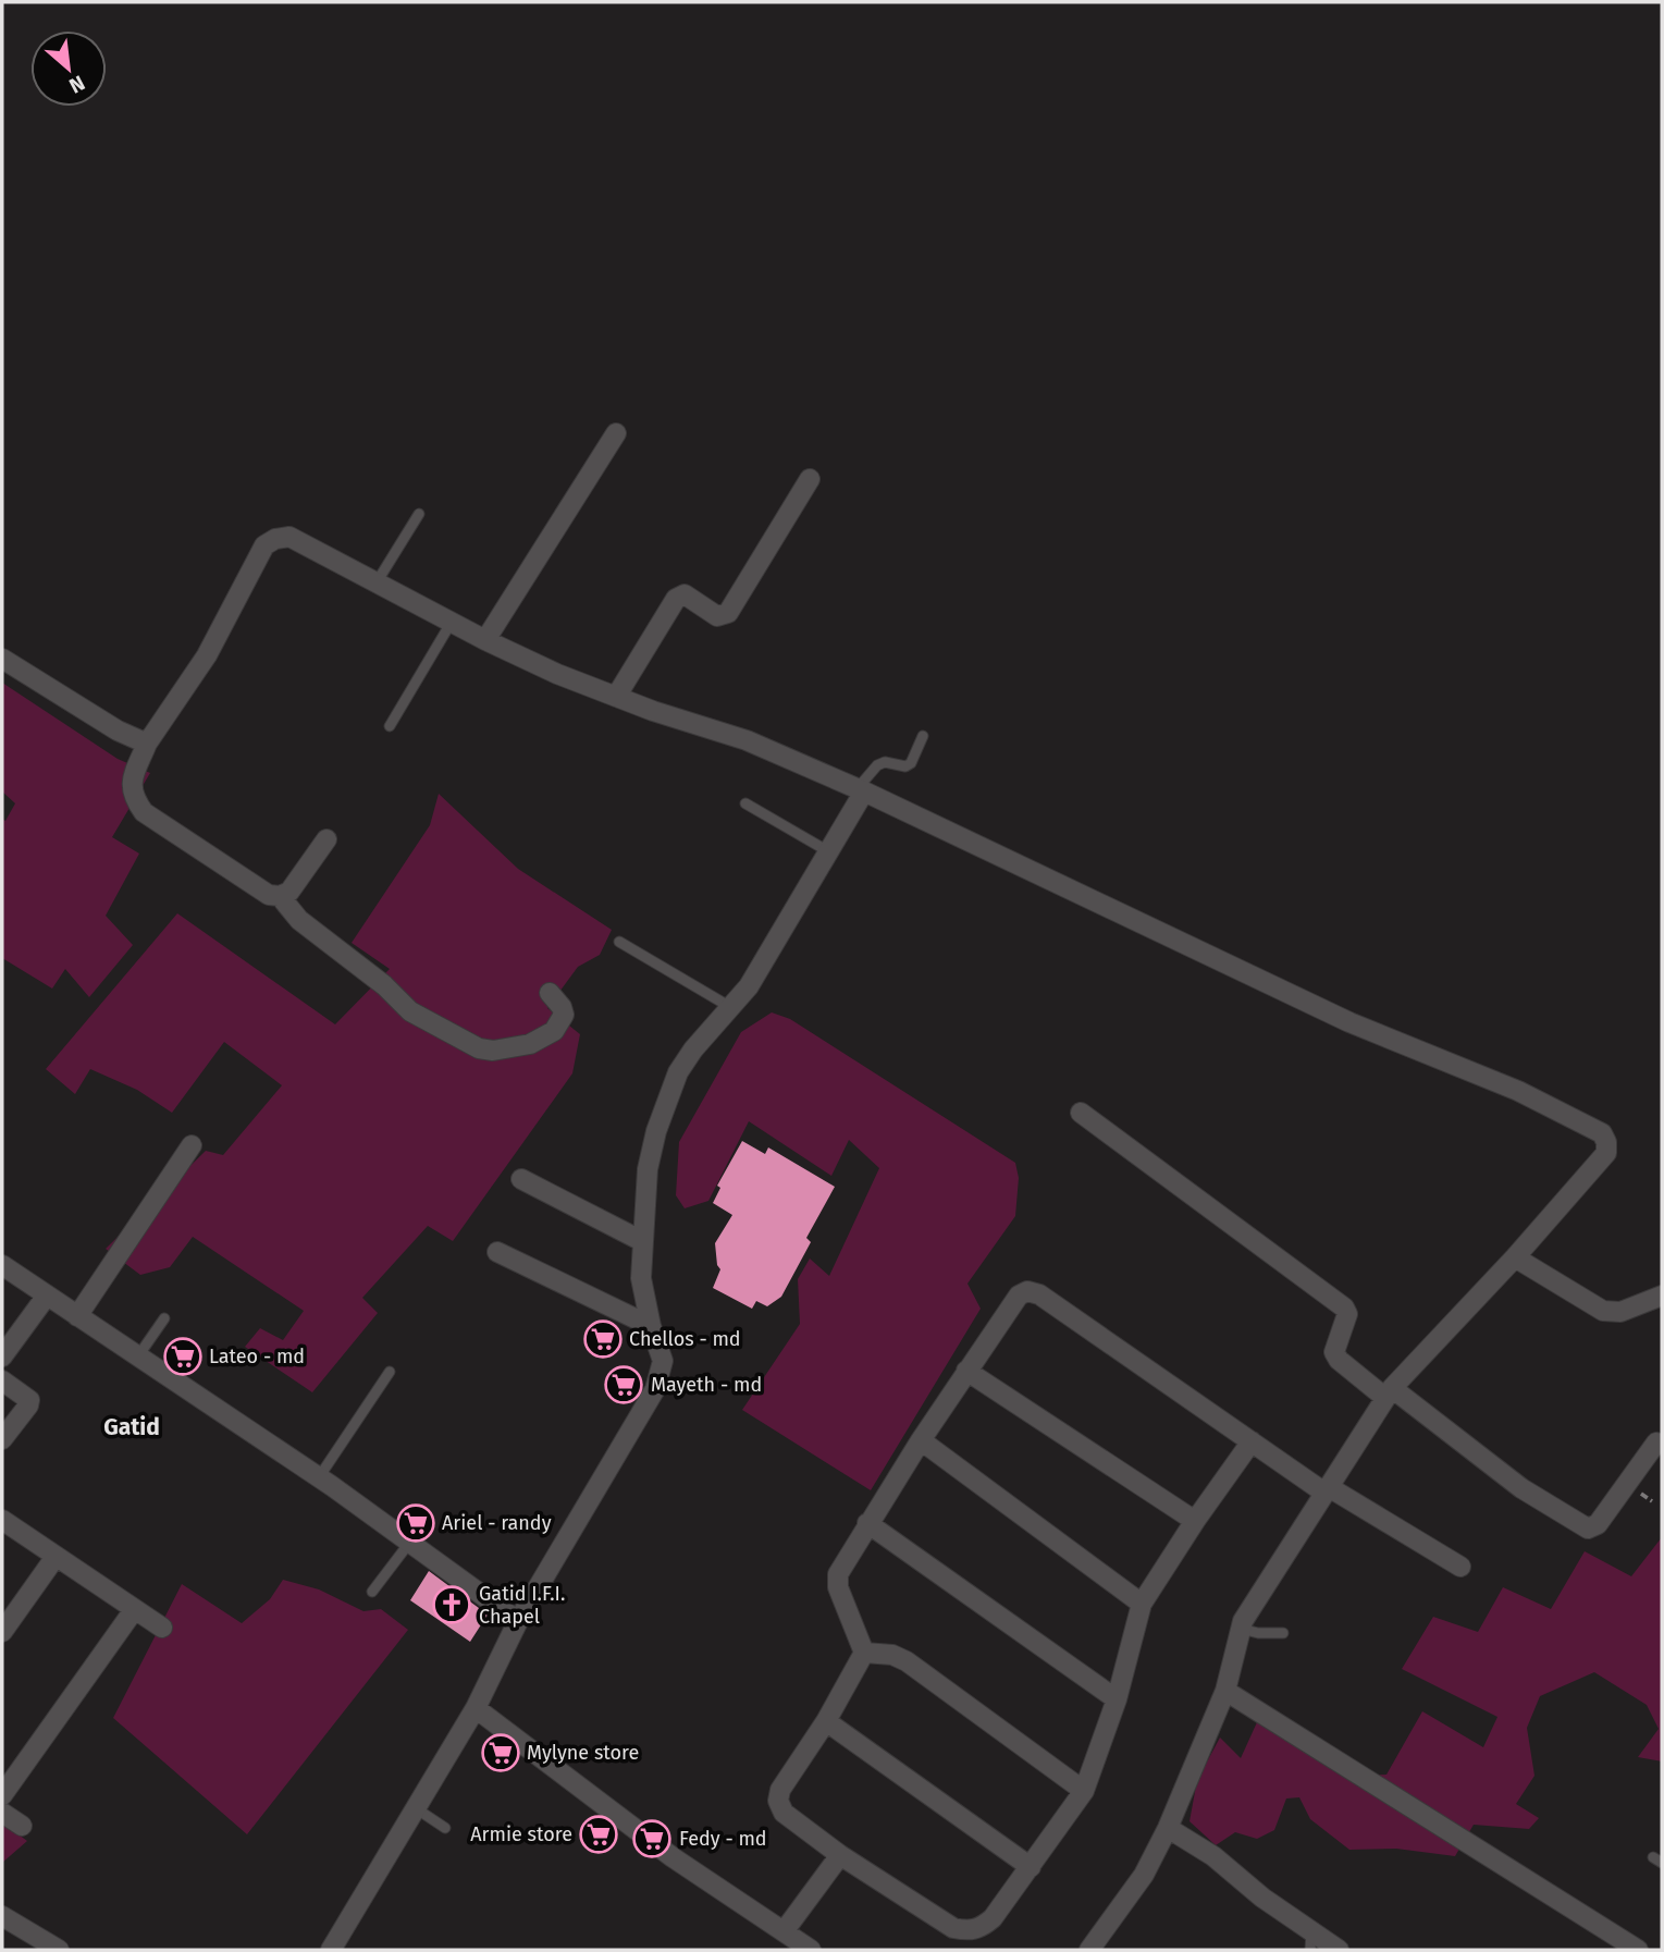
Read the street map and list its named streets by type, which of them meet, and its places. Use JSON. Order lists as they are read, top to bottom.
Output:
{
  "districts": ["Gatid"],
  "places": {
    "supermarket": [
      "Chellos - md",
      "Lateo - md",
      "Mayeth - md",
      "Ariel - randy",
      "Mylyne store",
      "Armie store",
      "Fedy - md"
    ],
    "church": ["Gatid I.F.I. Chapel"]
  },
  "north": "bottom right"
}
